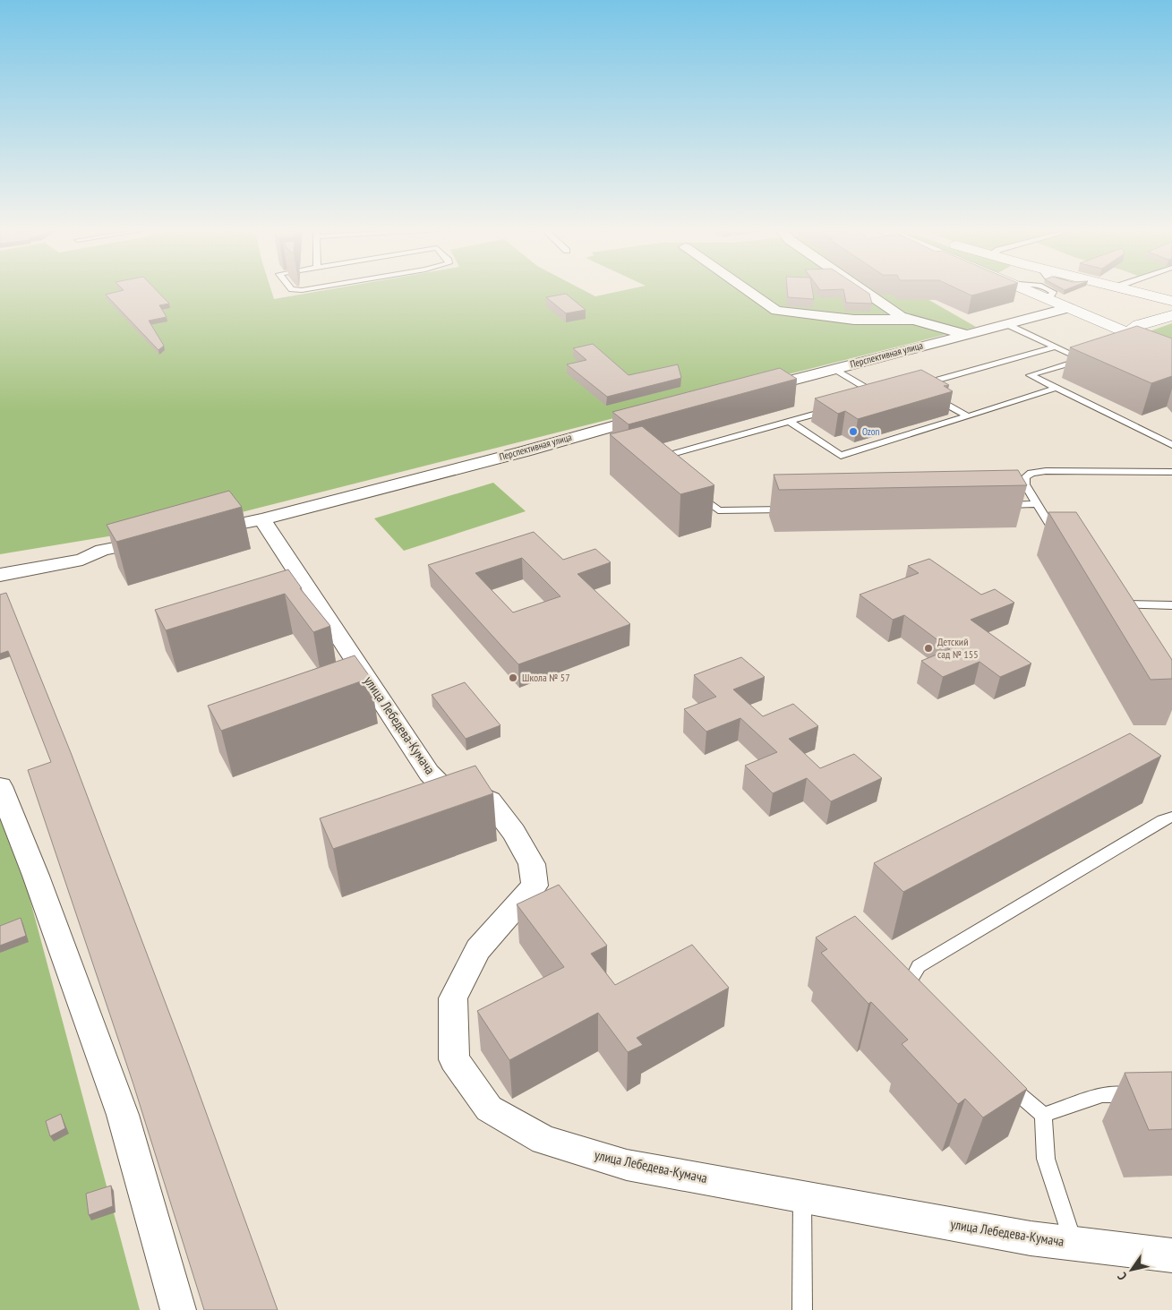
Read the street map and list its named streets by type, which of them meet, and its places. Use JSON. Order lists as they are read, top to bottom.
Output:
{
  "streets": {
    "street": ["Перспективная улица", "улица Лебедева-Кумача"]
  },
  "crossings": [
    ["Перспективная улица", "улица Лебедева-Кумача"]
  ],
  "places": ["Ozon", "Детский сад № 155", "Школа № 57"],
  "north": "bottom left"
}
